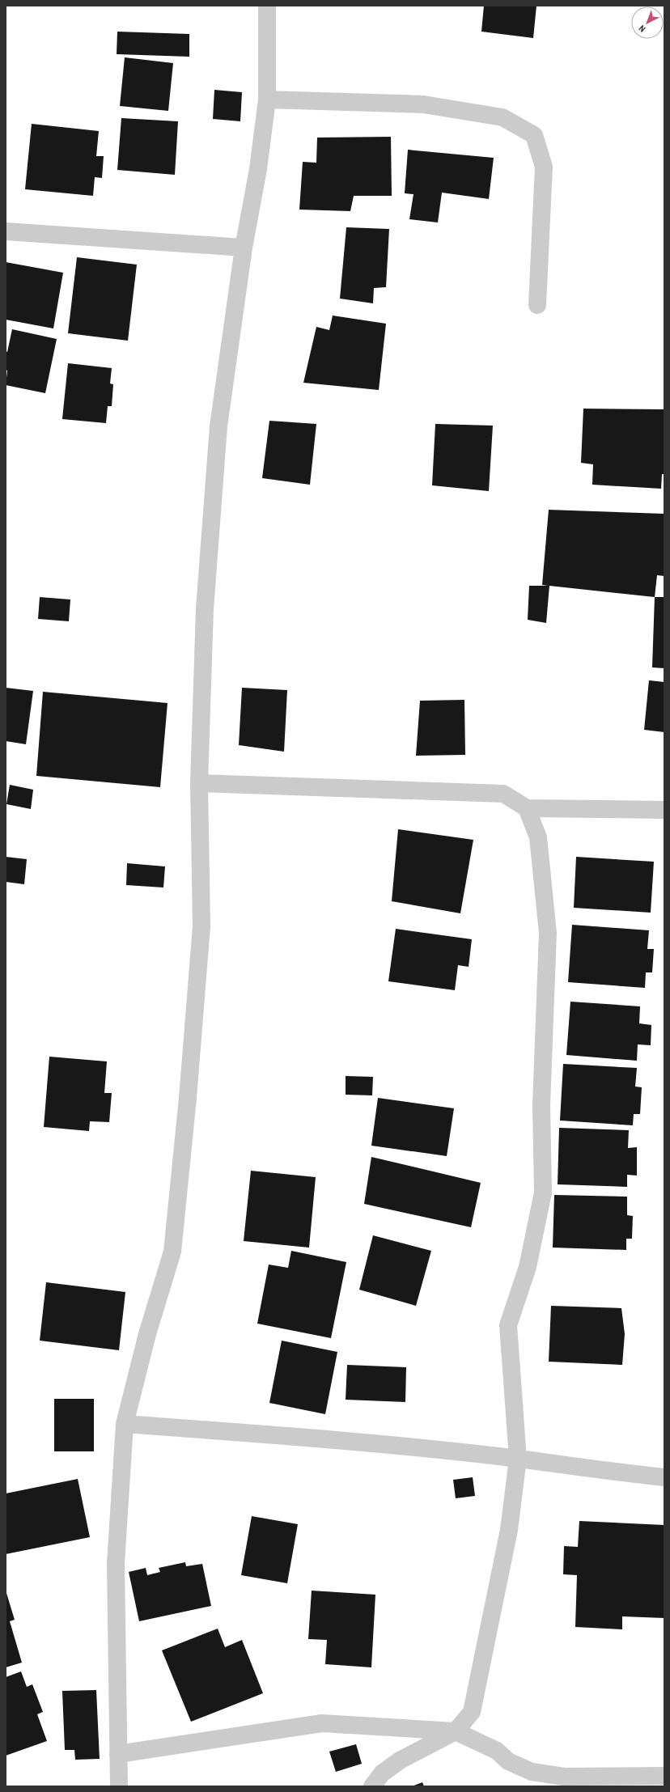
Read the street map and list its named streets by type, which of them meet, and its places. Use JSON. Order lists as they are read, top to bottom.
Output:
{
  "north": "bottom left"
}
